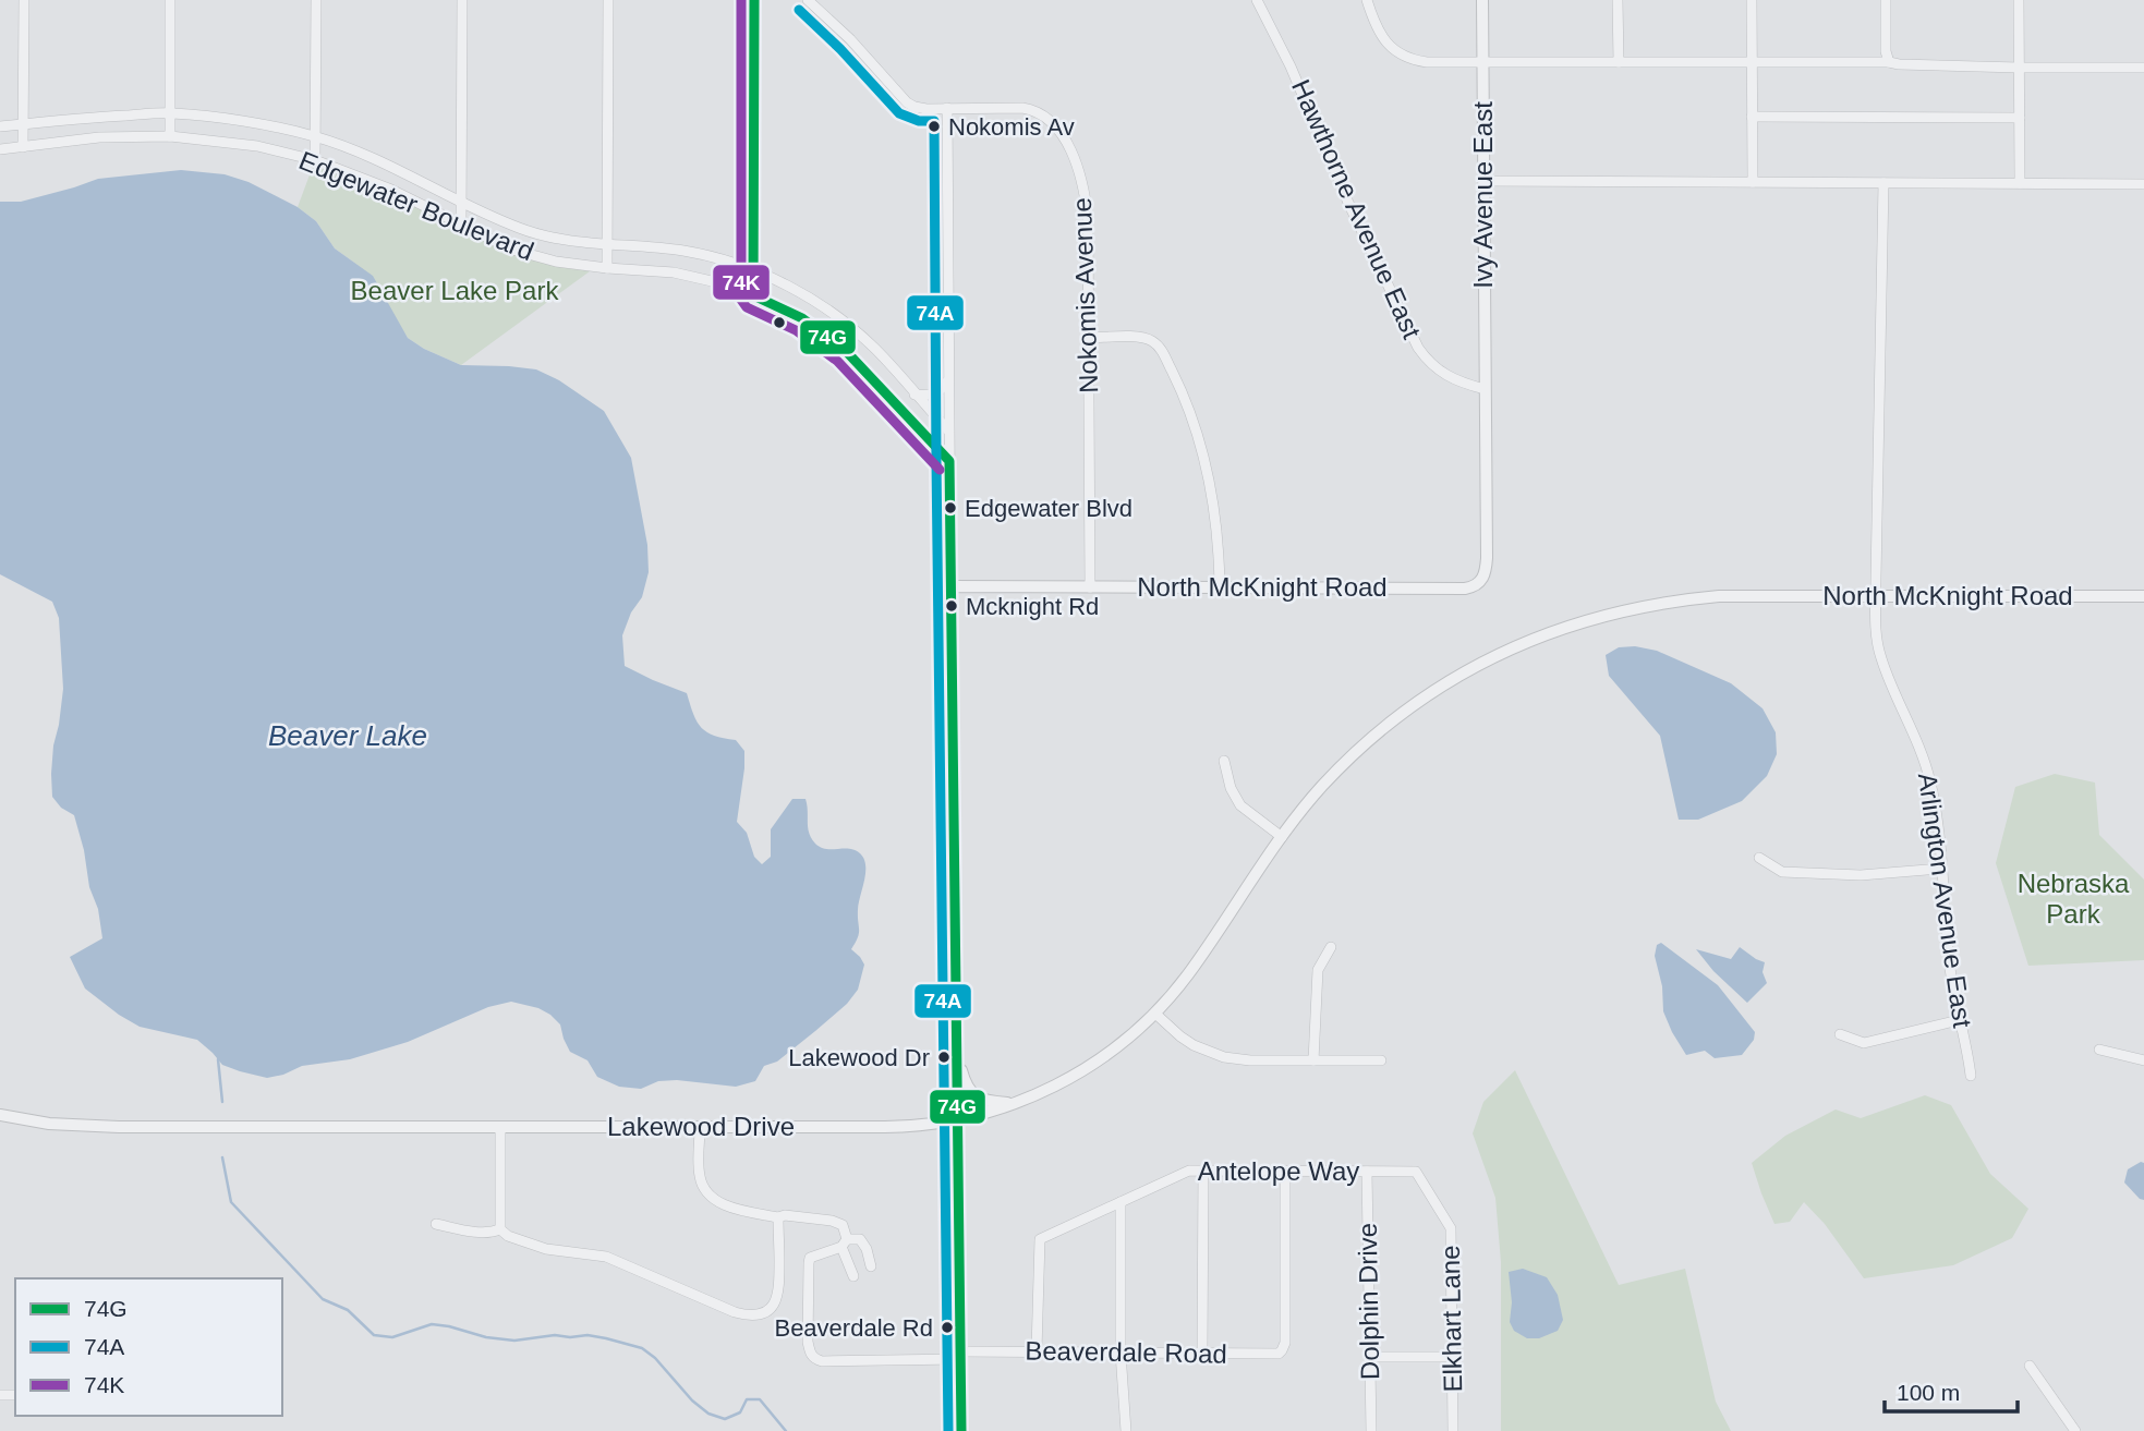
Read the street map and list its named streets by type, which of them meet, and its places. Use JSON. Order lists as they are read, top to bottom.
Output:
{
  "streets": {
    "street": [
      "Ivy Avenue East",
      "Edgewater Boulevard",
      "Hawthorne Avenue East",
      "Nokomis Avenue",
      "North McKnight Road",
      "Arlington Avenue East",
      "Lakewood Drive",
      "Antelope Way",
      "Dolphin Drive",
      "Elkhart Lane",
      "Beaverdale Road"
    ]
  },
  "crossings": [
    ["Ivy Avenue East", "Hawthorne Avenue East"],
    ["Ivy Avenue East", "North McKnight Road"],
    ["Nokomis Avenue", "North McKnight Road"],
    ["North McKnight Road", "Arlington Avenue East"],
    ["North McKnight Road", "Lakewood Drive"],
    ["Antelope Way", "Dolphin Drive"],
    ["Antelope Way", "Elkhart Lane"],
    ["Antelope Way", "Beaverdale Road"]
  ],
  "water": ["Beaver Lake"],
  "parks": ["Beaver Lake Park", "Nebraska Park"],
  "places": [
    "Nokomis Av",
    "Edgewater Blvd",
    "Mcknight Rd",
    "Lakewood Dr",
    "Beaverdale Rd"
  ],
  "lines": ["transit line 74G", "transit line 74K", "transit line 74A"],
  "legend": ["74G", "74A", "74K"],
  "scale_bar": "100 m"
}
